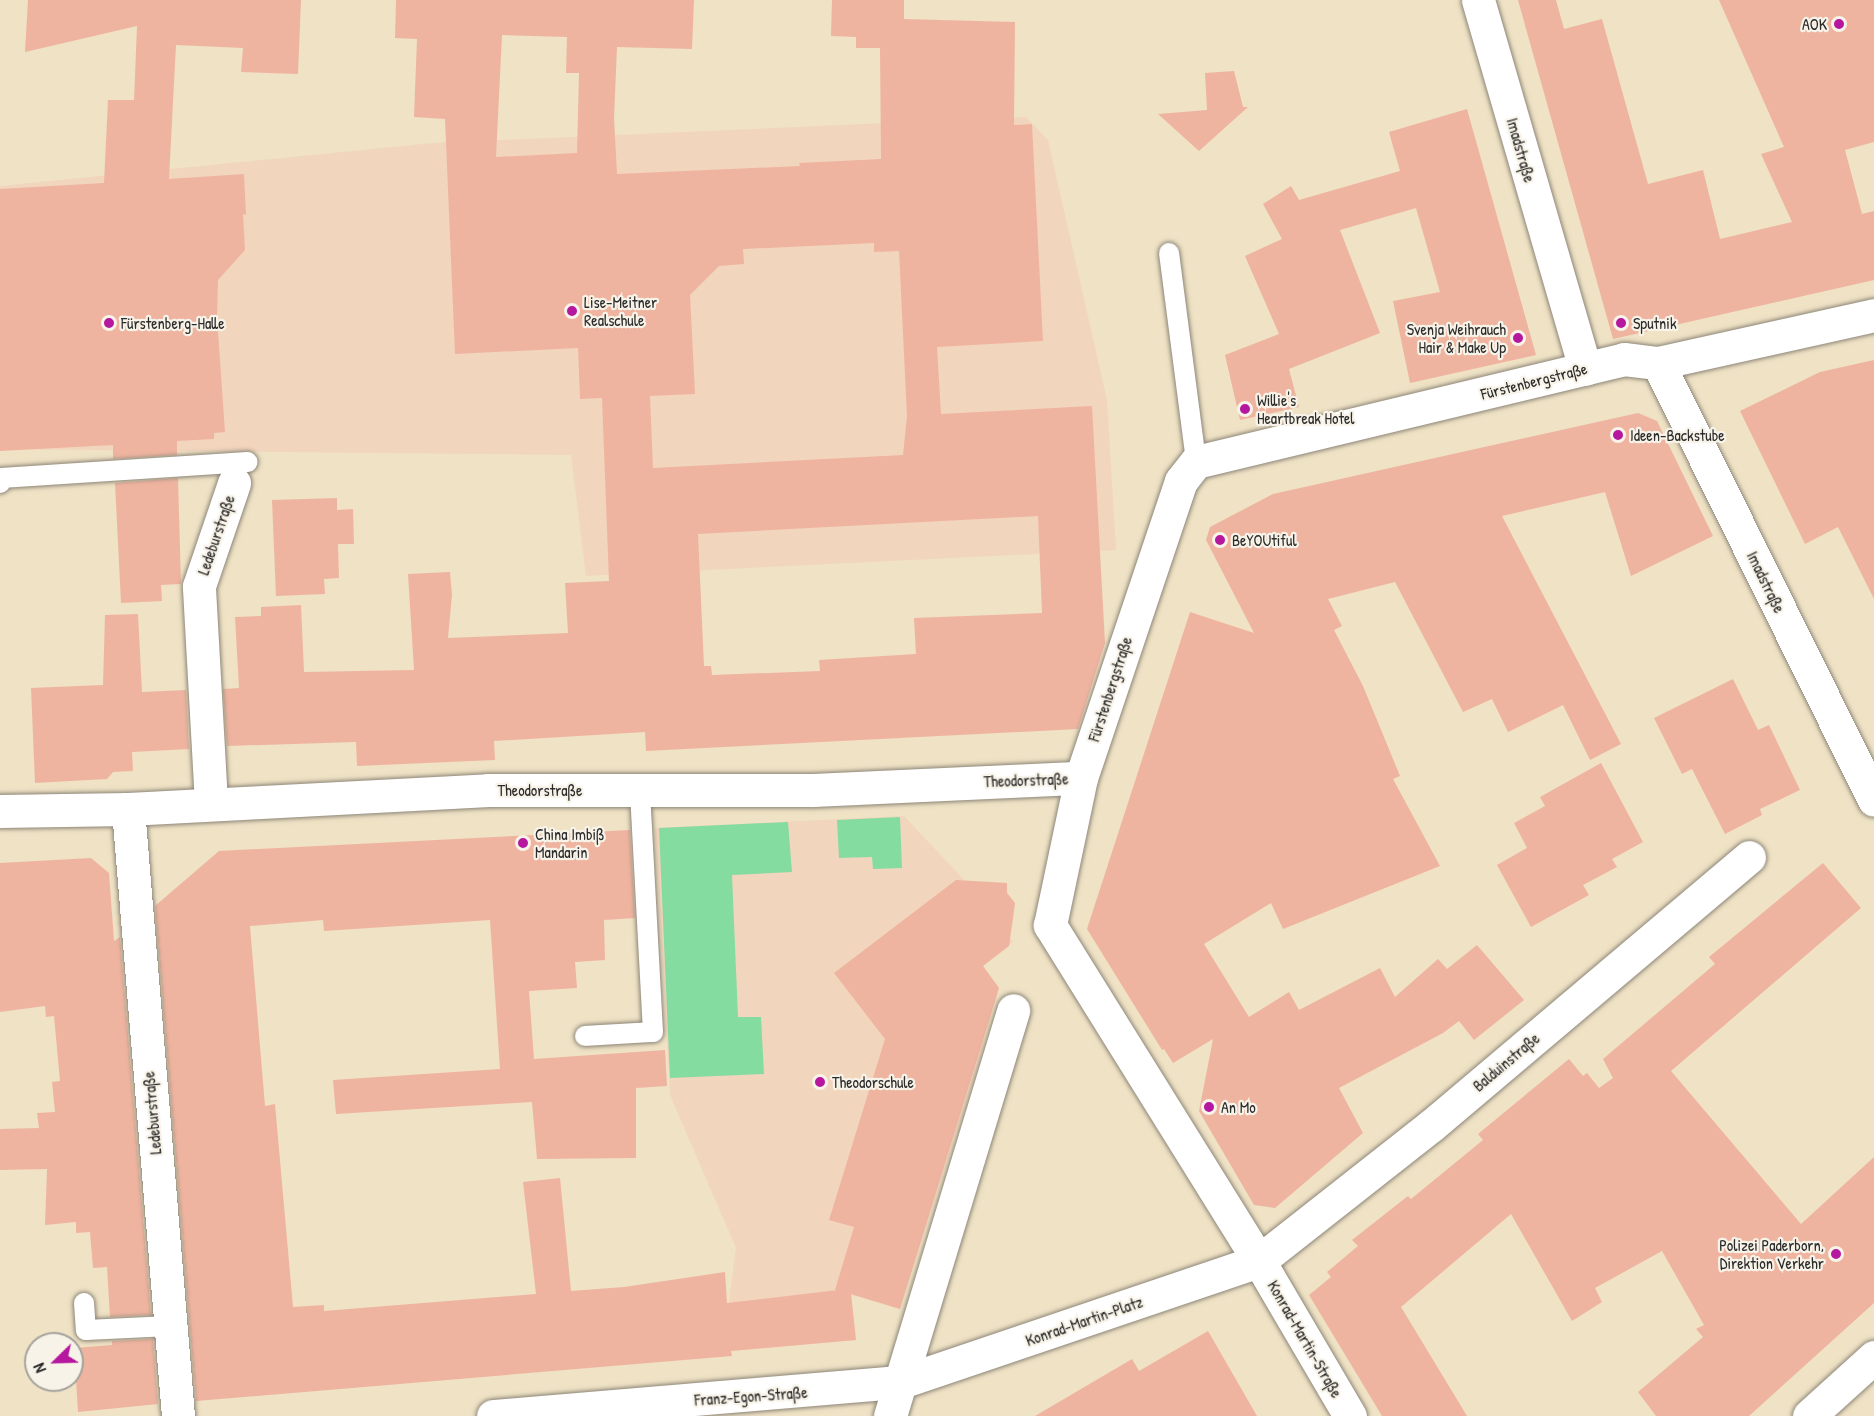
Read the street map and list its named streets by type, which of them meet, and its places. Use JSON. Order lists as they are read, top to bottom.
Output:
{
  "streets": {
    "street": [
      "Imadstraße",
      "Fürstenbergstraße",
      "Ledeburstraße",
      "Theodorstraße",
      "Balduinstraße",
      "Konrad-Martin-Platz",
      "Konrad-Martin-Straße",
      "Franz-Egon-Straße"
    ]
  },
  "crossings": [
    ["Imadstraße", "Fürstenbergstraße"],
    ["Fürstenbergstraße", "Theodorstraße"],
    ["Fürstenbergstraße", "Balduinstraße"],
    ["Fürstenbergstraße", "Konrad-Martin-Platz"],
    ["Fürstenbergstraße", "Konrad-Martin-Straße"],
    ["Ledeburstraße", "Theodorstraße"],
    ["Balduinstraße", "Konrad-Martin-Platz"],
    ["Balduinstraße", "Konrad-Martin-Straße"],
    ["Konrad-Martin-Platz", "Konrad-Martin-Straße"],
    ["Konrad-Martin-Platz", "Franz-Egon-Straße"]
  ],
  "places": [
    "AOK",
    "Lise-Meitner Realschule",
    "Fürstenberg-Halle",
    "Sputnik",
    "Svenja Weihrauch Hair & Make Up",
    "Willie's Heartbreak Hotel",
    "Ideen-Backstube",
    "BeYOUtiful",
    "China Imbiß Mandarin",
    "Theodorschule",
    "An Mo",
    "Polizei Paderborn, Direktion Verkehr"
  ],
  "north": "bottom left"
}
